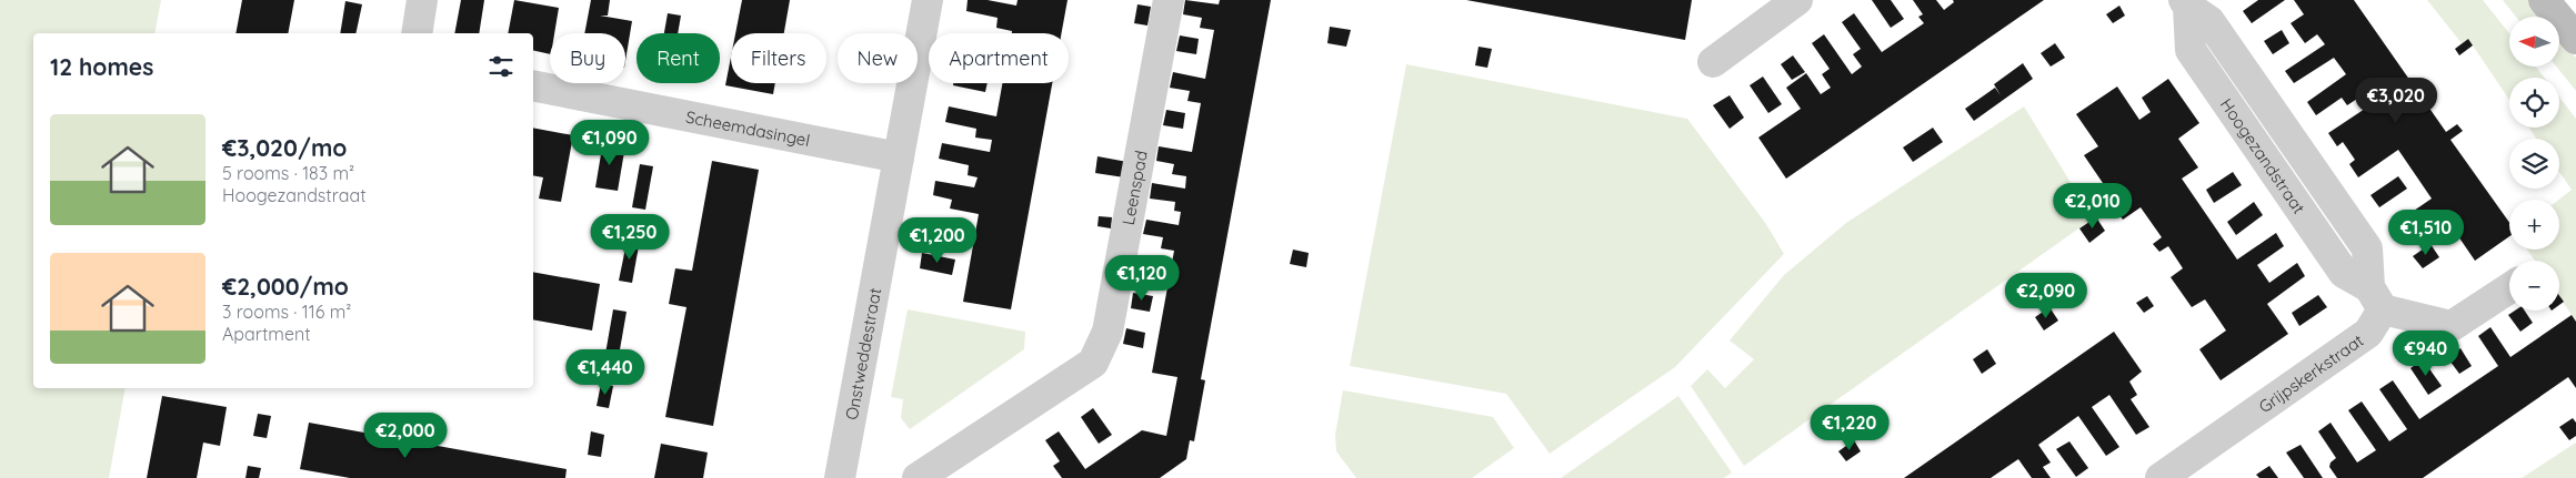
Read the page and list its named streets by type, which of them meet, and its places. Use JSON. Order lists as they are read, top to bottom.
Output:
{
  "streets": {
    "street": [
      "Scheemdasingel",
      "Hoogezandstraat",
      "Leenspad",
      "Onstweddestraat",
      "Grijpskerkstraat"
    ]
  },
  "crossings": [
    ["Scheemdasingel", "Onstweddestraat"],
    ["Hoogezandstraat", "Grijpskerkstraat"]
  ],
  "north": "left",
  "page": {
    "map_buttons": ["+", "−"],
    "chip": [
      "Buy",
      "Rent",
      "Filters",
      "New",
      "Apartment"
    ],
    "heading": "12 homes",
    "price": [
      "€3,020",
      "€1,090",
      "€2,010",
      "€1,510",
      "€1,250",
      "€1,200",
      "€1,120",
      "€2,090",
      "€940",
      "€1,440",
      "€1,220",
      "€2,000"
    ],
    "list": [
      {
        "name": "€3,020/mo",
        "note": "5 rooms · 183 m² · Hoogezandstraat"
      },
      {
        "name": "€2,000/mo",
        "note": "3 rooms · 116 m² · Apartment"
      }
    ]
  }
}
